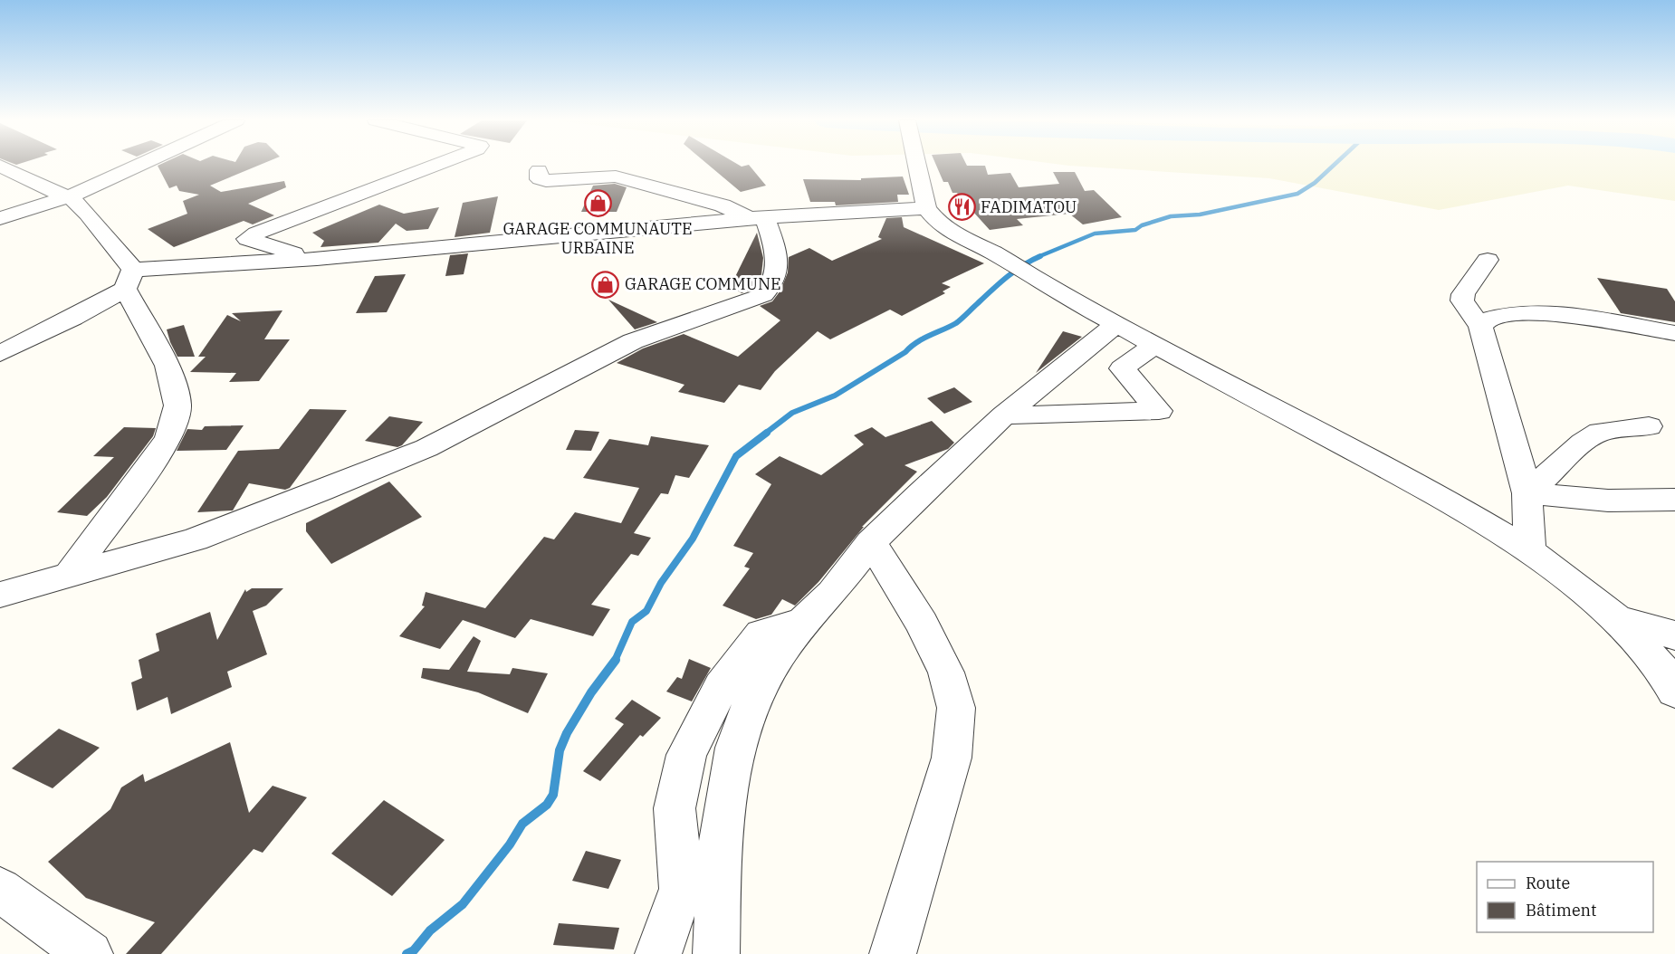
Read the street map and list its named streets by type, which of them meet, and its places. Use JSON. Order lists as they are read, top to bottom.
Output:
{
  "places": {
    "shop": ["GARAGE COMMUNAUTE URBAINE", "GARAGE COMMUNE"],
    "restaurant": ["FADIMATOU"]
  },
  "legend": ["Route", "Bâtiment"]
}
